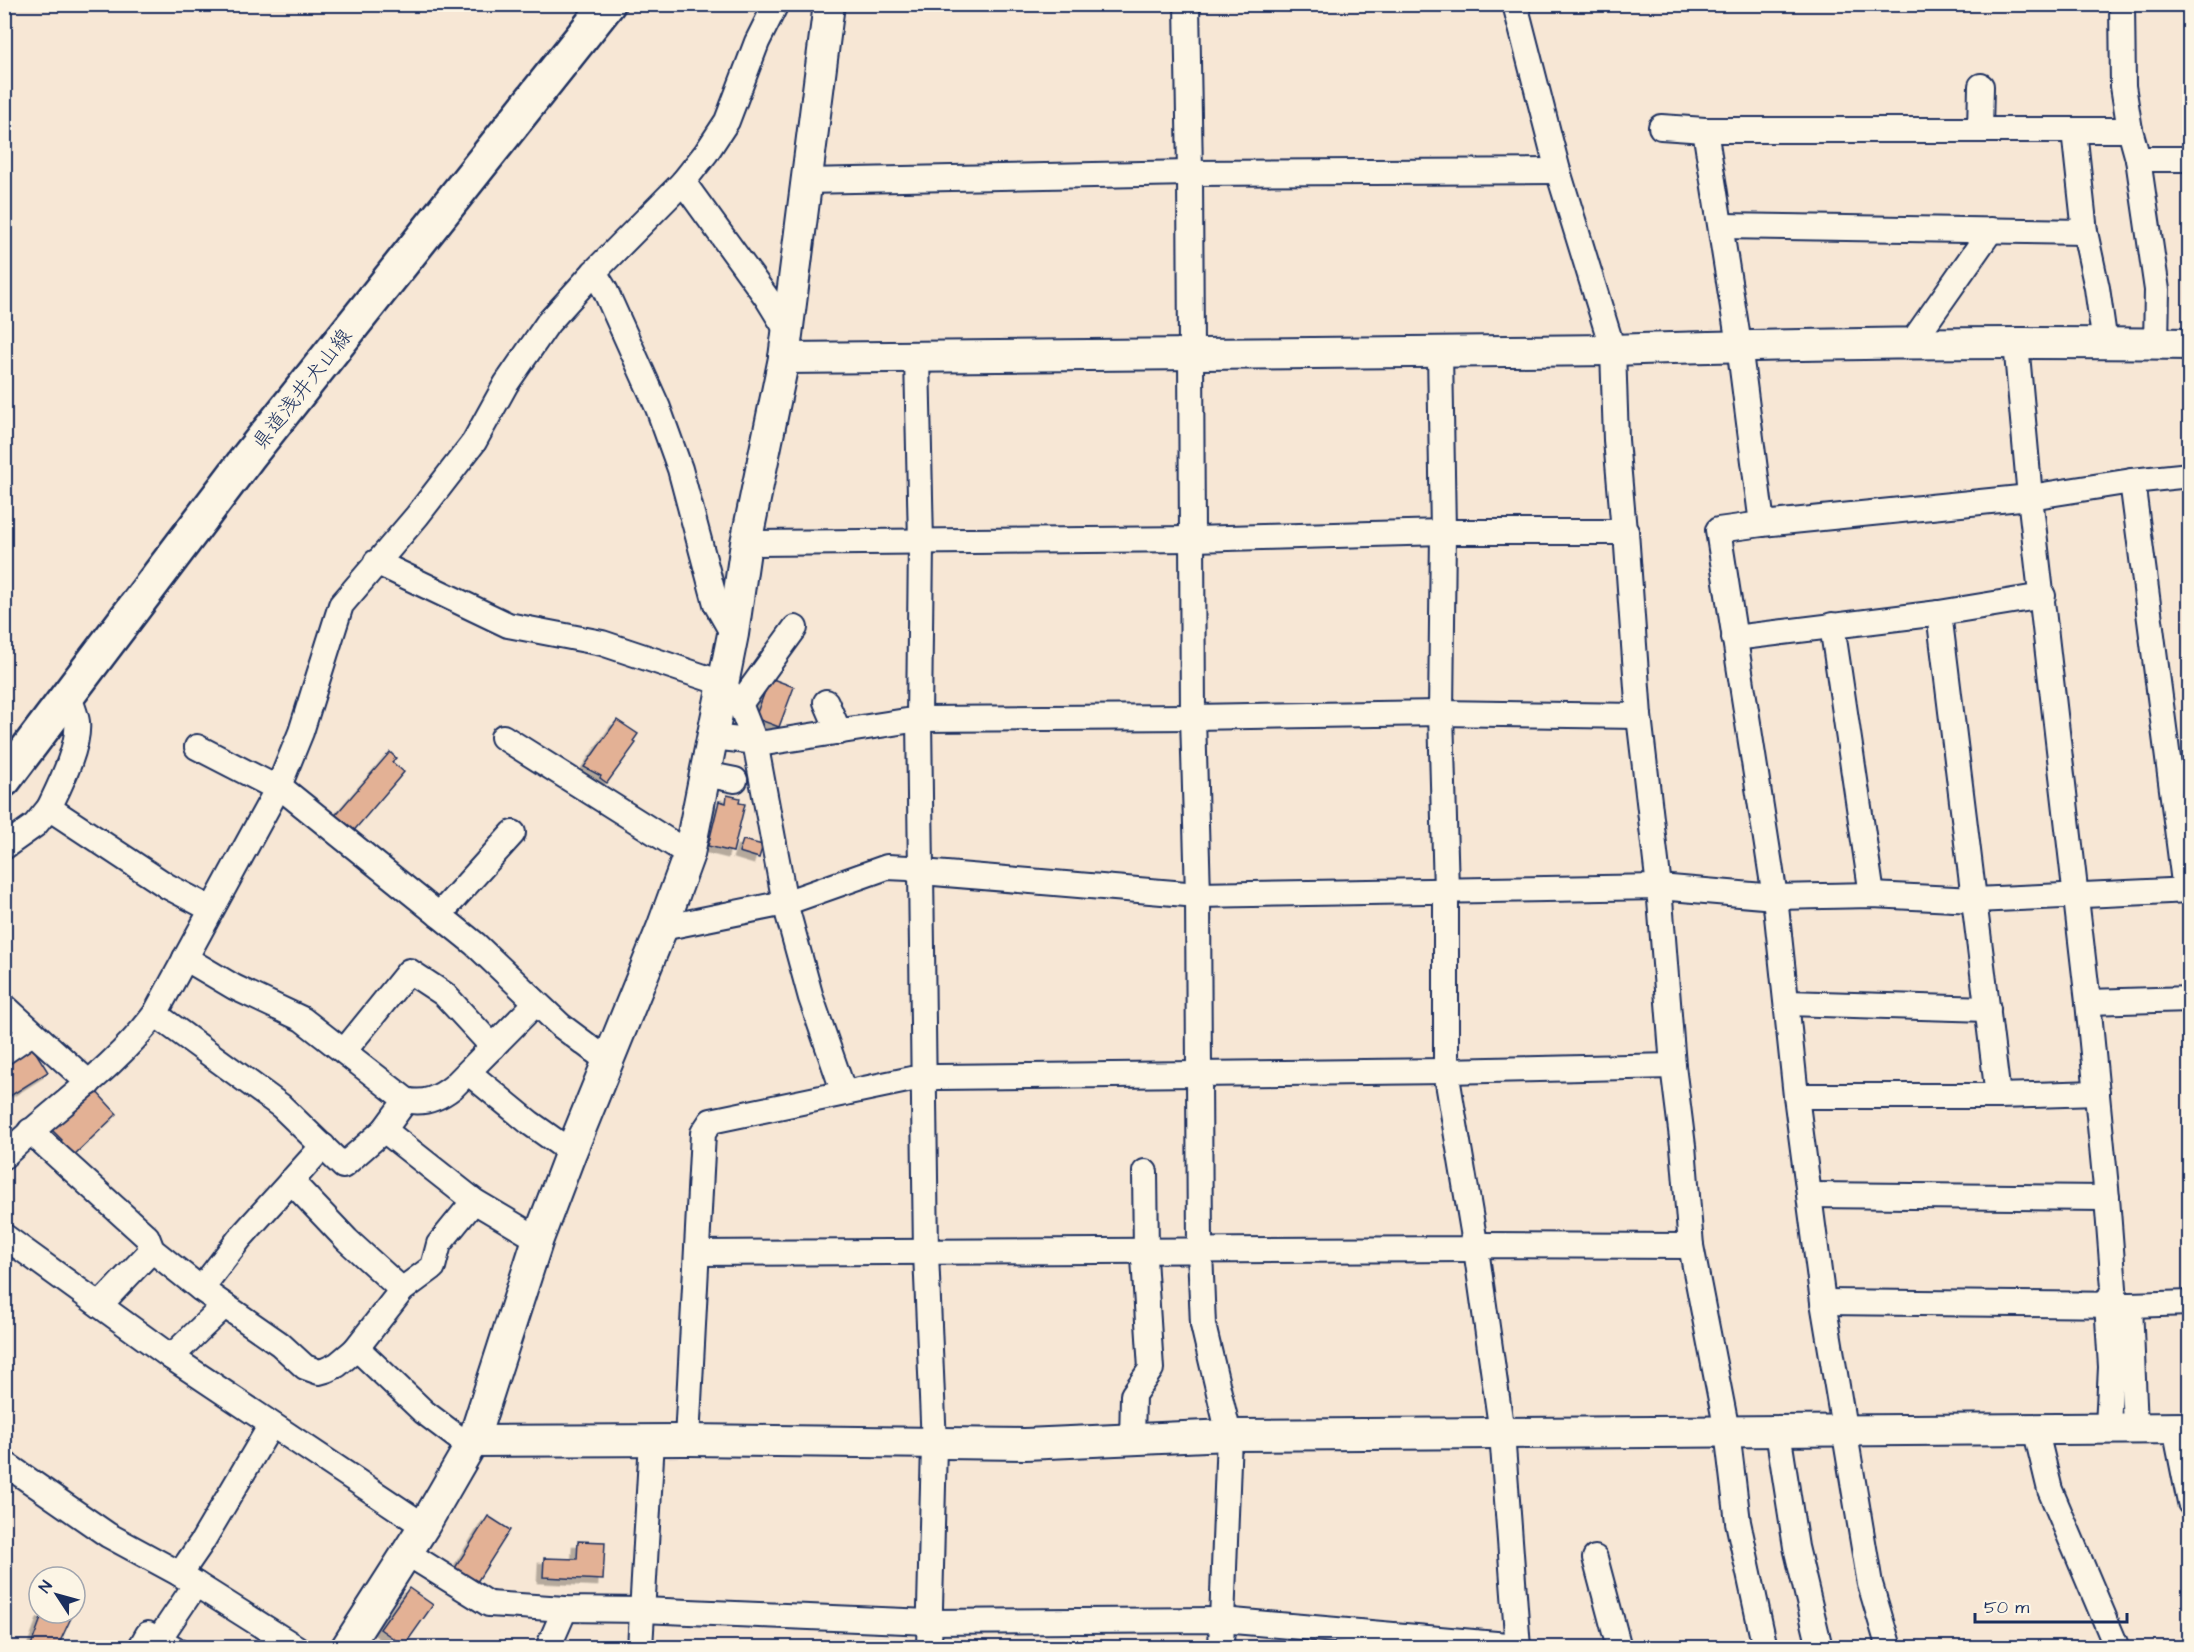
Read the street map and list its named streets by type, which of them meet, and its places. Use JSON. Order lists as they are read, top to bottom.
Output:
{
  "streets": {
    "main road": ["県道浅井犬山線"]
  },
  "scale_bar": "50 m",
  "north": "top left"
}
